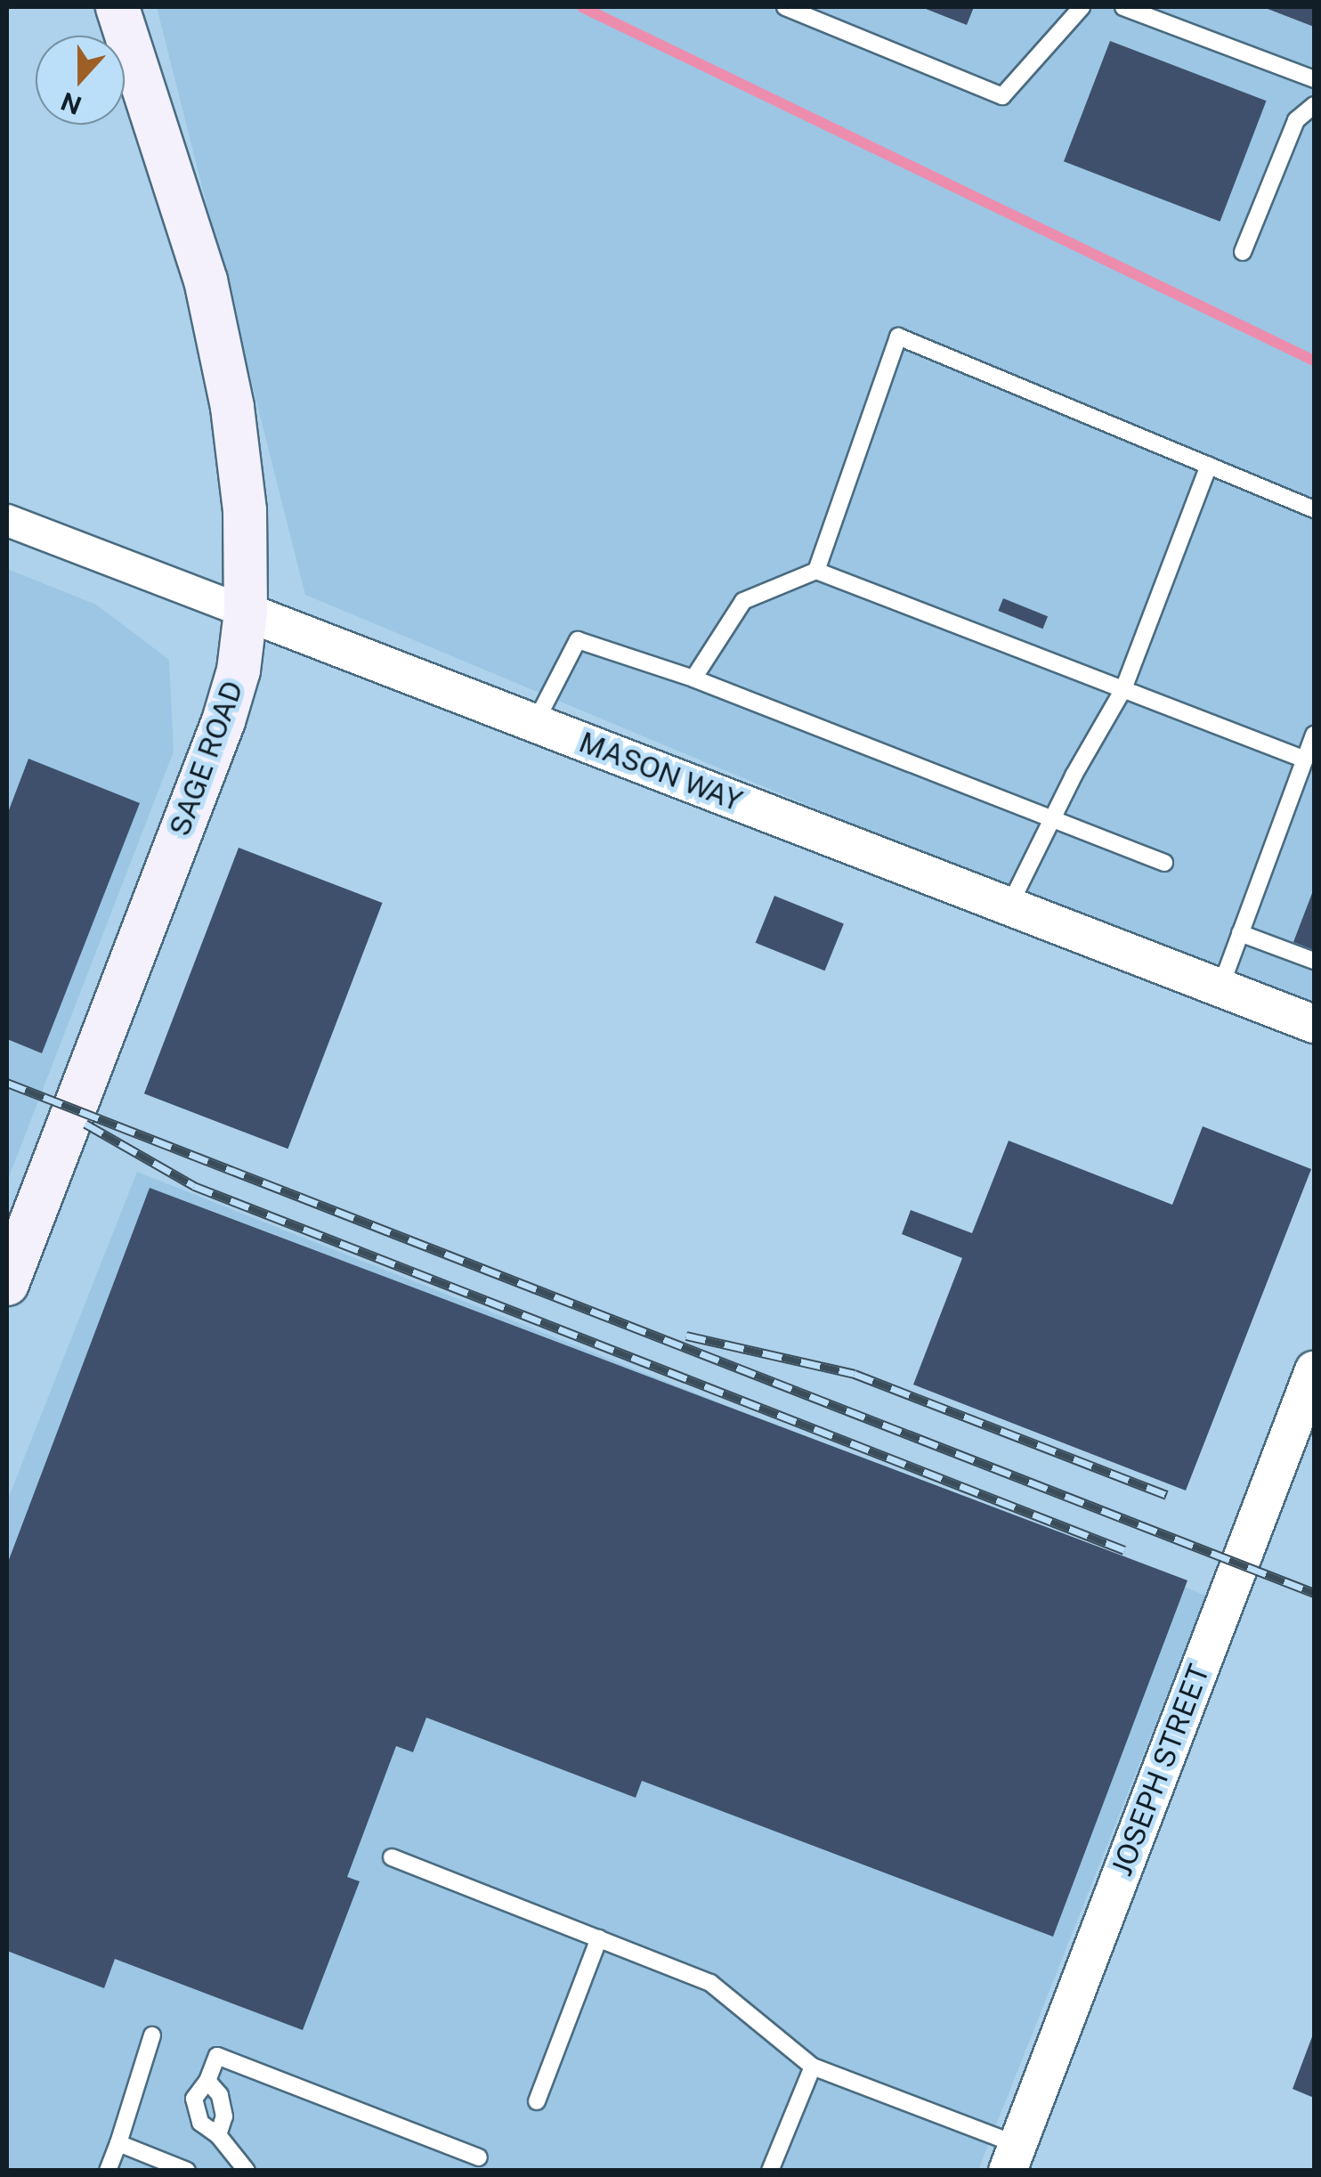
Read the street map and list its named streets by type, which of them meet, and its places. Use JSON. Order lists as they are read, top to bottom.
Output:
{
  "streets": {
    "main road": ["SAGE ROAD"],
    "street": ["MASON WAY", "JOSEPH STREET"]
  },
  "crossings": [
    ["SAGE ROAD", "MASON WAY"]
  ],
  "north": "bottom"
}
